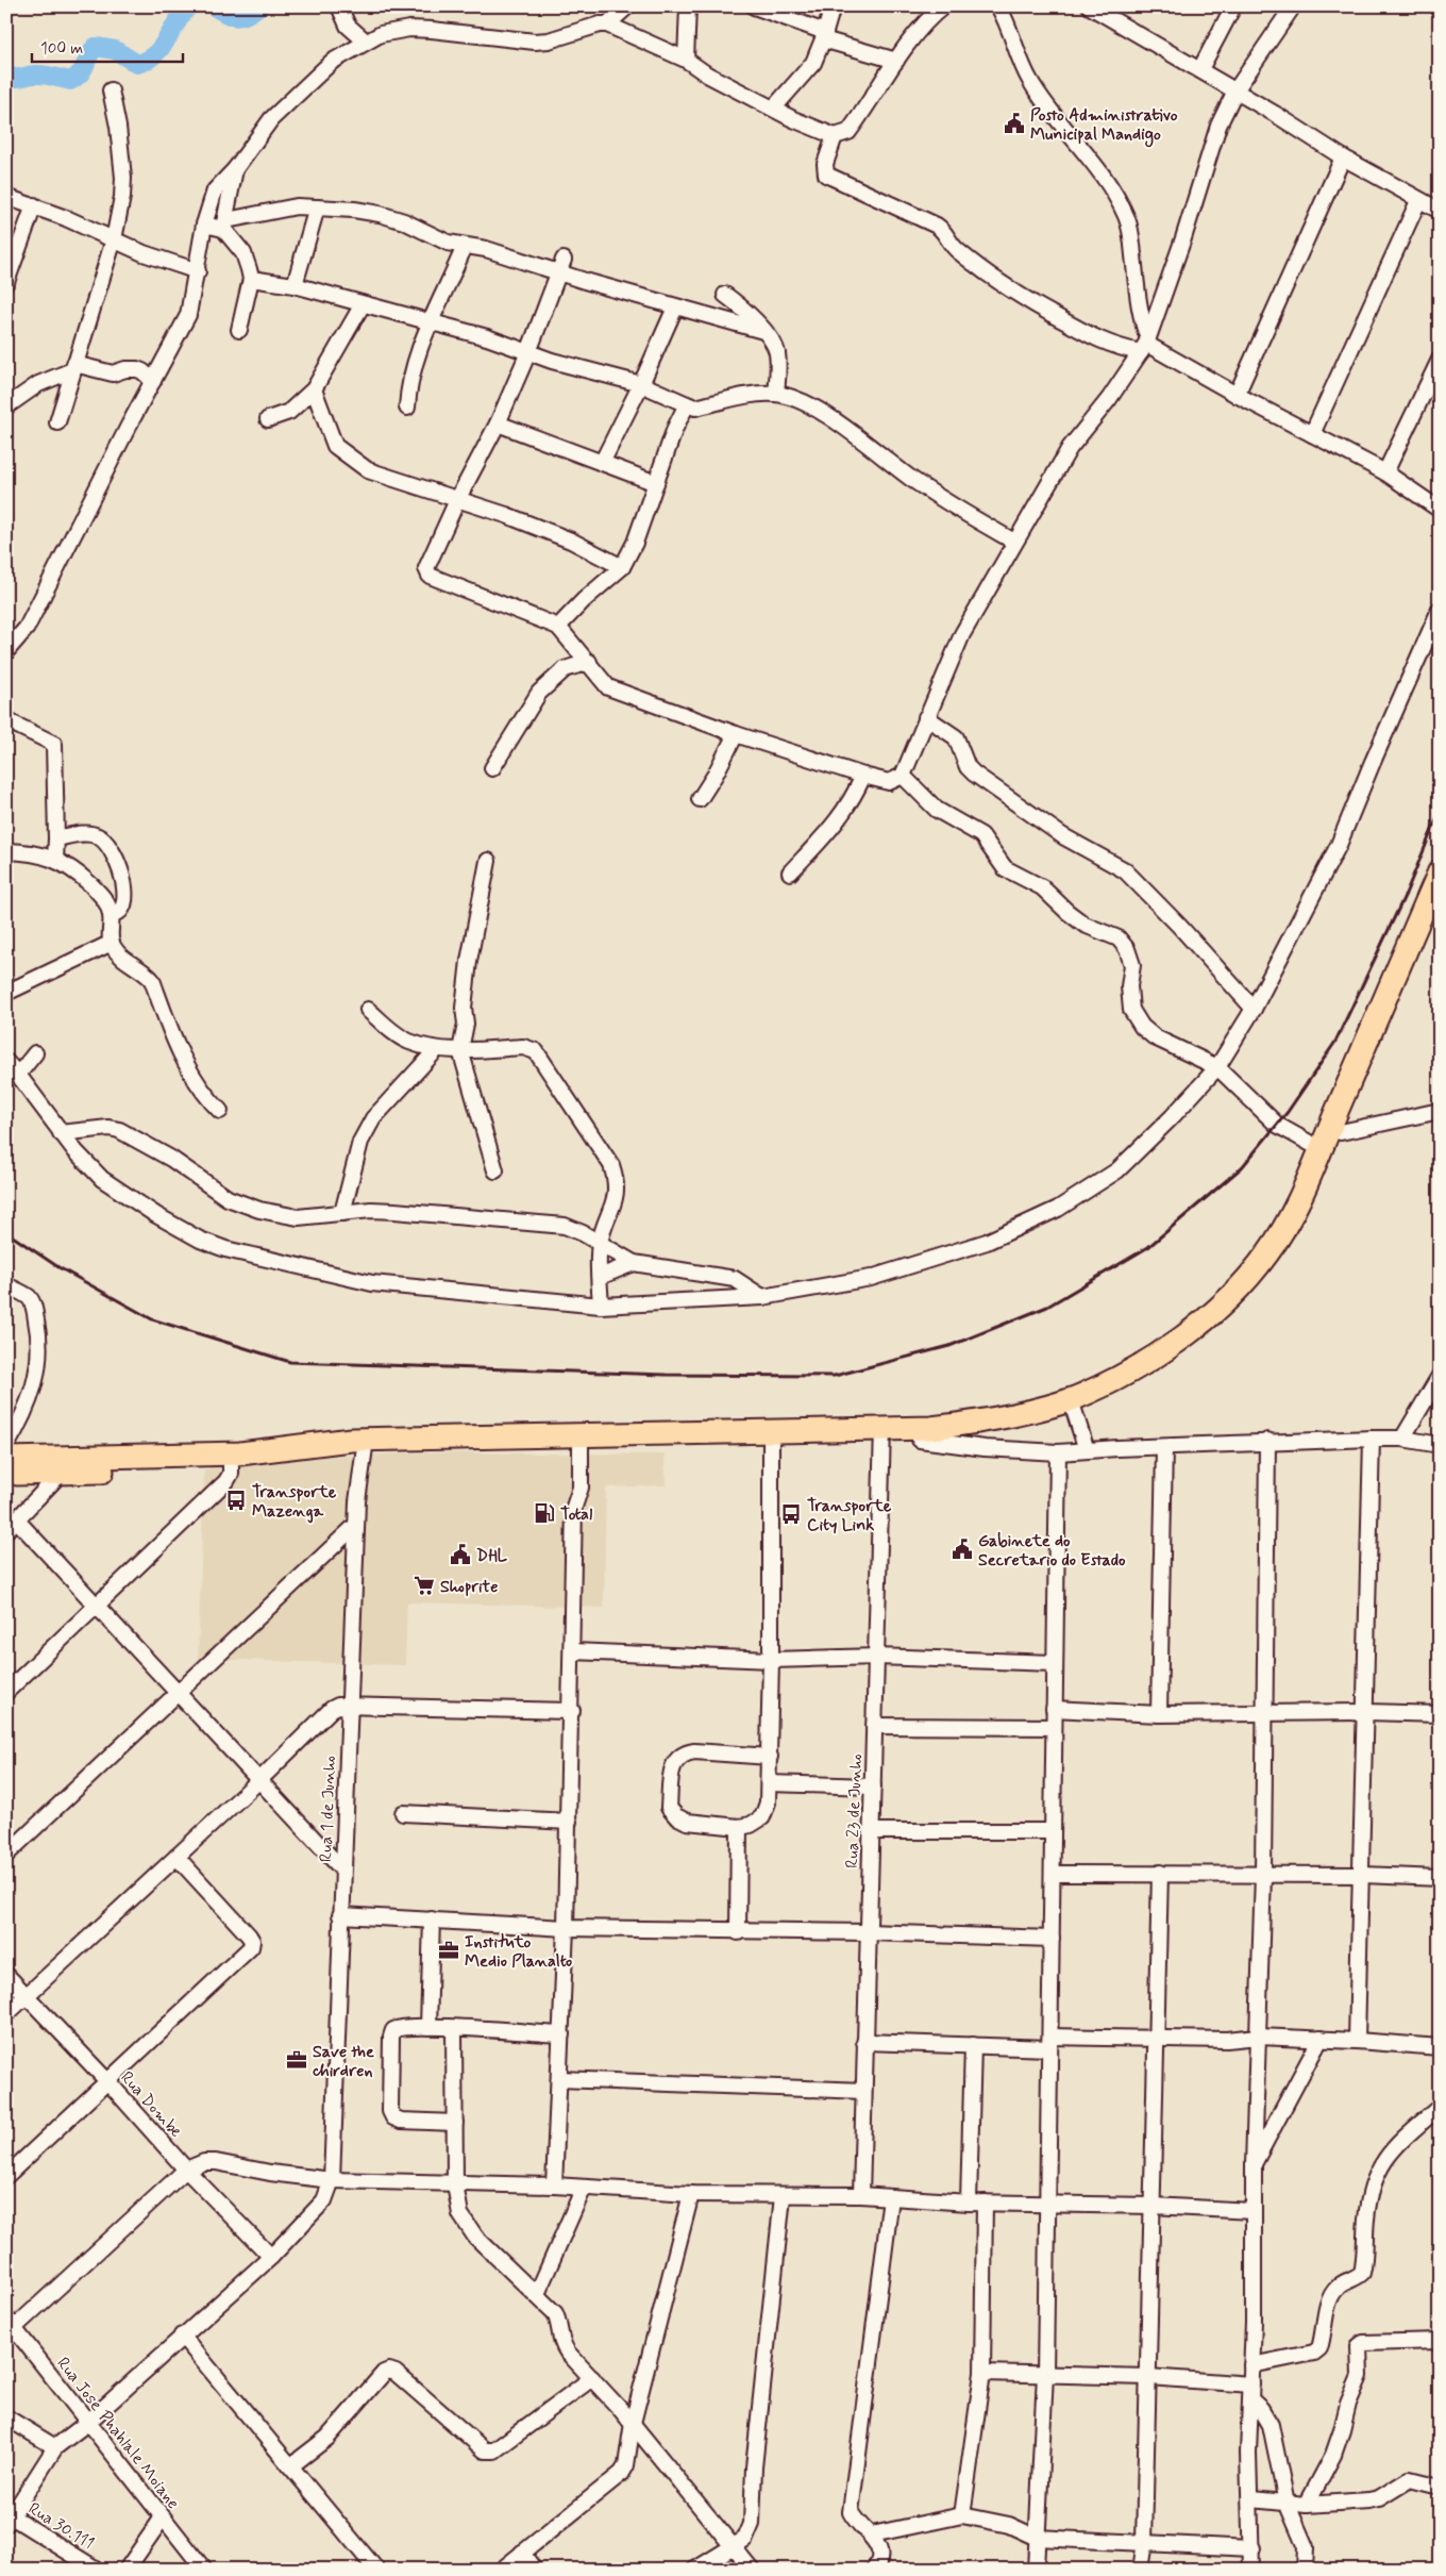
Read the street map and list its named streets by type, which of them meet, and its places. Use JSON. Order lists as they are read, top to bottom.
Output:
{
  "streets": {
    "street": [
      "Rua 1 de Junho",
      "Rua 23 de Junho",
      "Rua Dombe",
      "Rua Jose Phahlale Moiane",
      "Rua 30.111"
    ]
  },
  "places": {
    "public building": ["Posto Administrativo Municipal Mandigo", "Gabinete do Secretario do Estado", "DHL"],
    "bus stop": ["Transporte Mazenga", "Transporte City Link"],
    "fuel station": ["Total"],
    "supermarket": ["Shoprite"],
    "office": ["Instituto Medio Planalto", "Save the chirdren"]
  },
  "scale_bar": "100 m"
}
